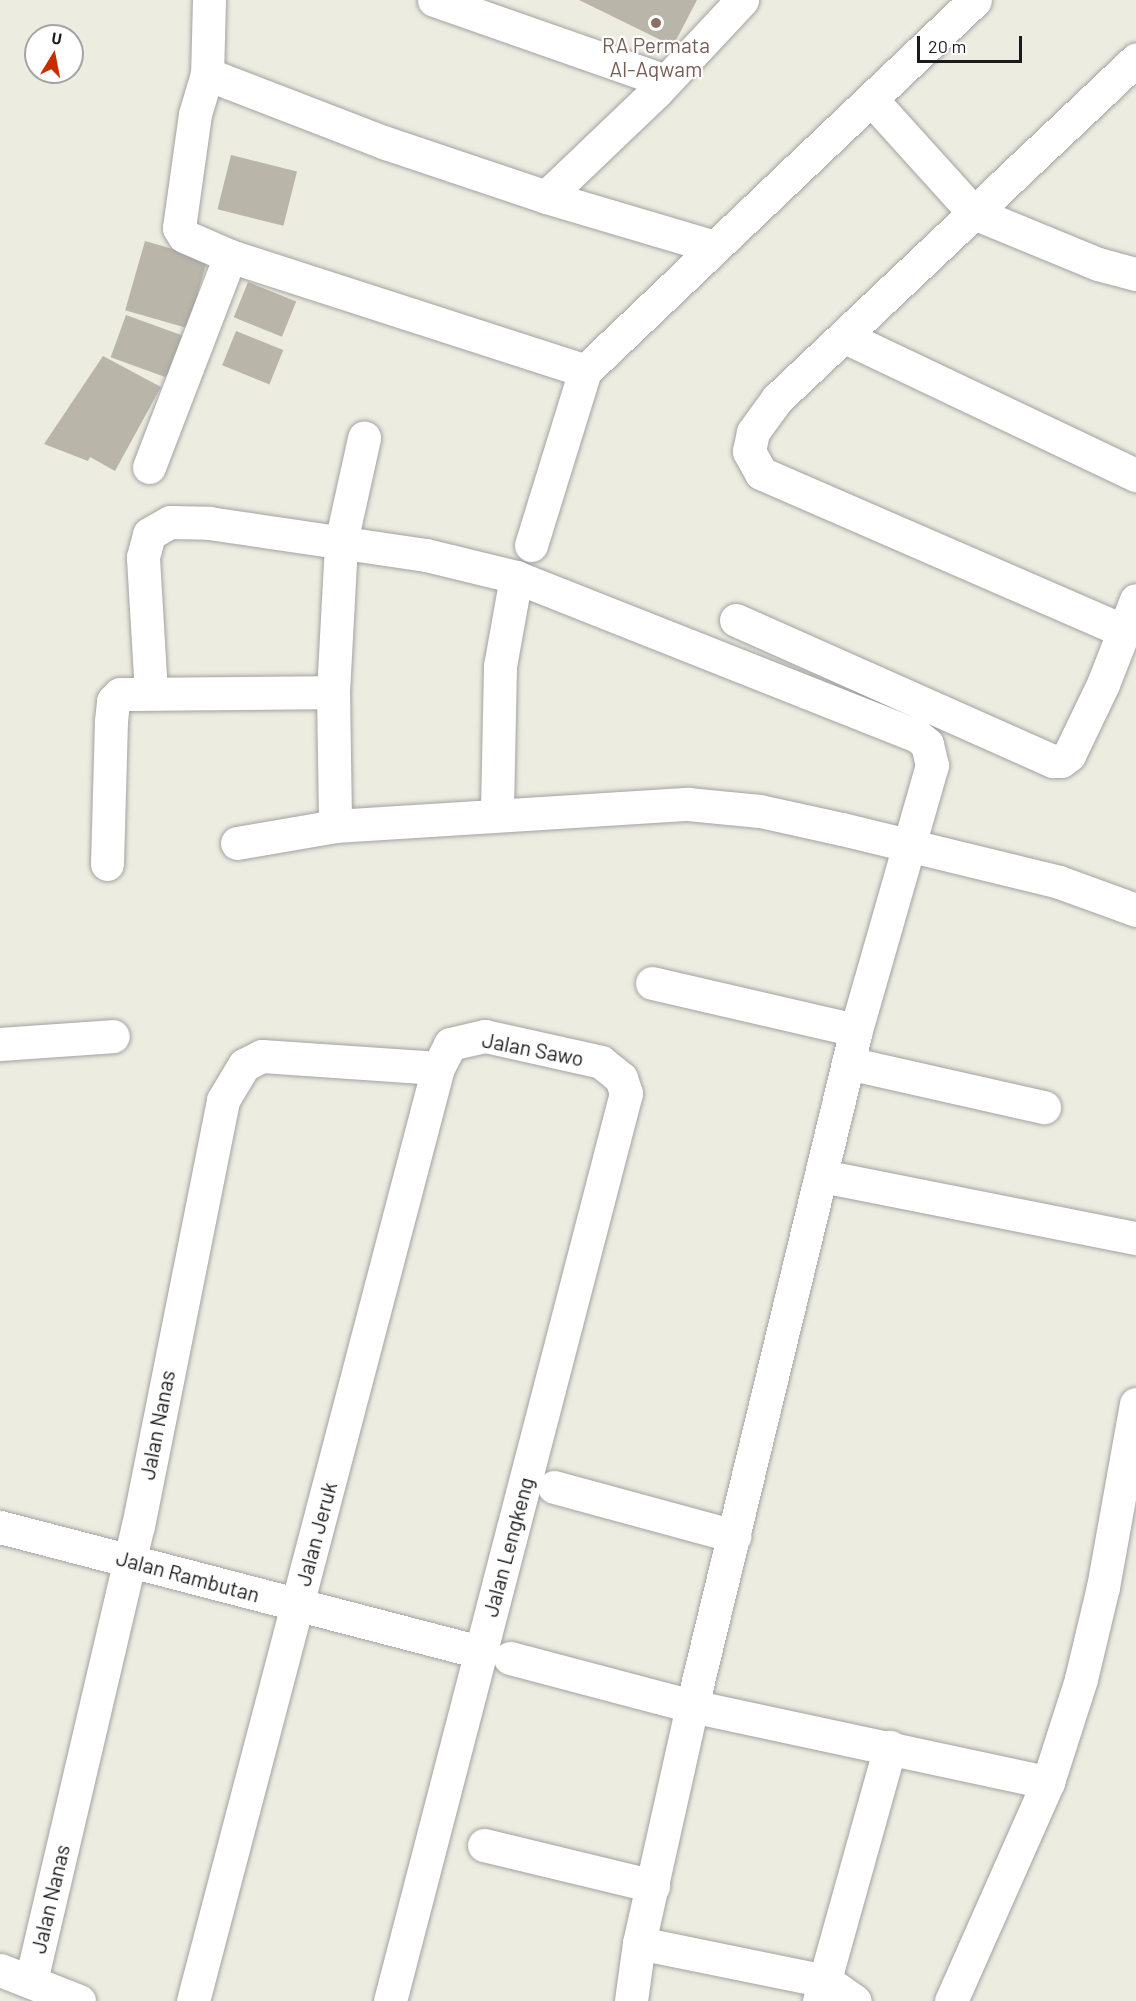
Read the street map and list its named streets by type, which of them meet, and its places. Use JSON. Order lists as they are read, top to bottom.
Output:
{
  "streets": {
    "street": [
      "Jalan Sawo",
      "Jalan Nanas",
      "Jalan Jeruk",
      "Jalan Lengkeng",
      "Jalan Rambutan"
    ]
  },
  "crossings": [
    ["Jalan Sawo", "Jalan Nanas"],
    ["Jalan Sawo", "Jalan Jeruk"],
    ["Jalan Sawo", "Jalan Lengkeng"],
    ["Jalan Nanas", "Jalan Jeruk"],
    ["Jalan Nanas", "Jalan Rambutan"],
    ["Jalan Jeruk", "Jalan Rambutan"],
    ["Jalan Lengkeng", "Jalan Rambutan"]
  ],
  "places": ["RA Permata Al-Aqwam"],
  "scale_bar": "20 m",
  "north": "top"
}
